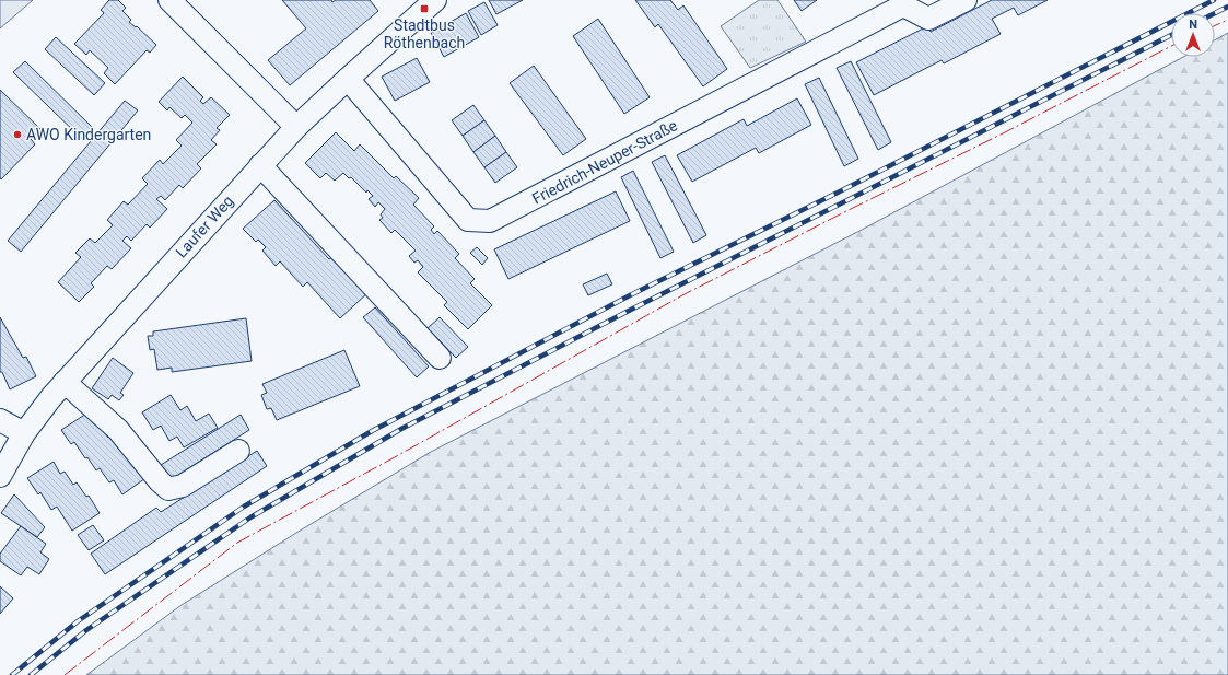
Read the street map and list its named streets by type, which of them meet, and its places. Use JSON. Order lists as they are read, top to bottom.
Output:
{
  "streets": {
    "street": ["Friedrich-Neuper-Straße", "Laufer Weg"]
  },
  "crossings": [
    ["Friedrich-Neuper-Straße", "Laufer Weg"]
  ],
  "places": {
    "transit": ["Stadtbus Röthenbach"],
    "other": ["AWO Kindergarten"]
  },
  "north": "top"
}
